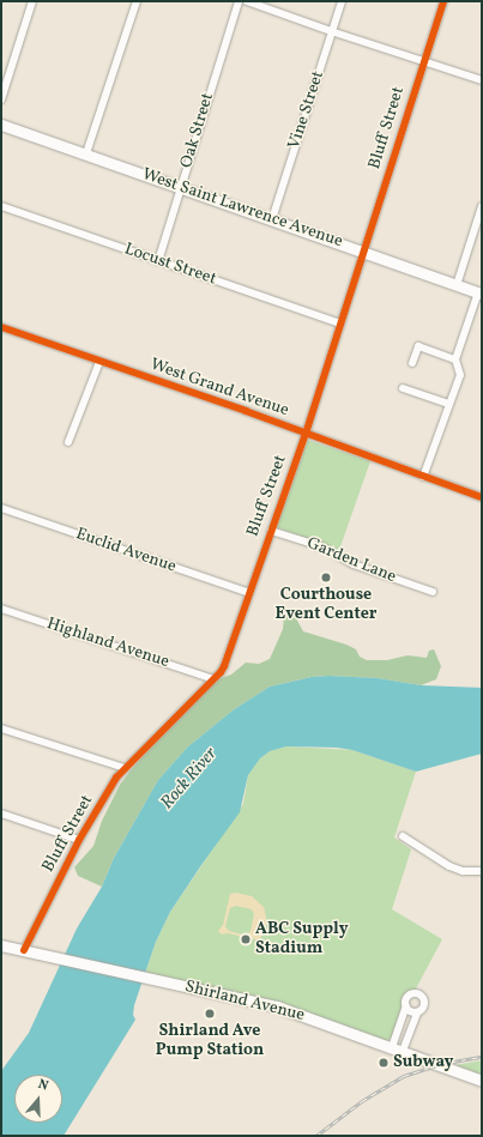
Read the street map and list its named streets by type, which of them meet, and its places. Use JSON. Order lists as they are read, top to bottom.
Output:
{
  "streets": {
    "street": [
      "Vine Street",
      "Bluff Street",
      "Oak Street",
      "West Saint Lawrence Avenue",
      "Locust Street",
      "West Grand Avenue",
      "Euclid Avenue",
      "Garden Lane",
      "Highland Avenue",
      "Shirland Avenue"
    ]
  },
  "crossings": [
    ["Vine Street", "West Saint Lawrence Avenue"],
    ["Bluff Street", "West Saint Lawrence Avenue"],
    ["Bluff Street", "Locust Street"],
    ["Bluff Street", "West Grand Avenue"],
    ["Bluff Street", "Euclid Avenue"],
    ["Bluff Street", "Garden Lane"],
    ["Bluff Street", "Highland Avenue"],
    ["Bluff Street", "Shirland Avenue"],
    ["Oak Street", "West Saint Lawrence Avenue"],
    ["Oak Street", "Locust Street"]
  ],
  "water": ["Rock River"],
  "places": [
    "Courthouse Event Center",
    "ABC Supply Stadium",
    "Shirland Ave Pump Station",
    "Subway"
  ],
  "north": "top"
}
